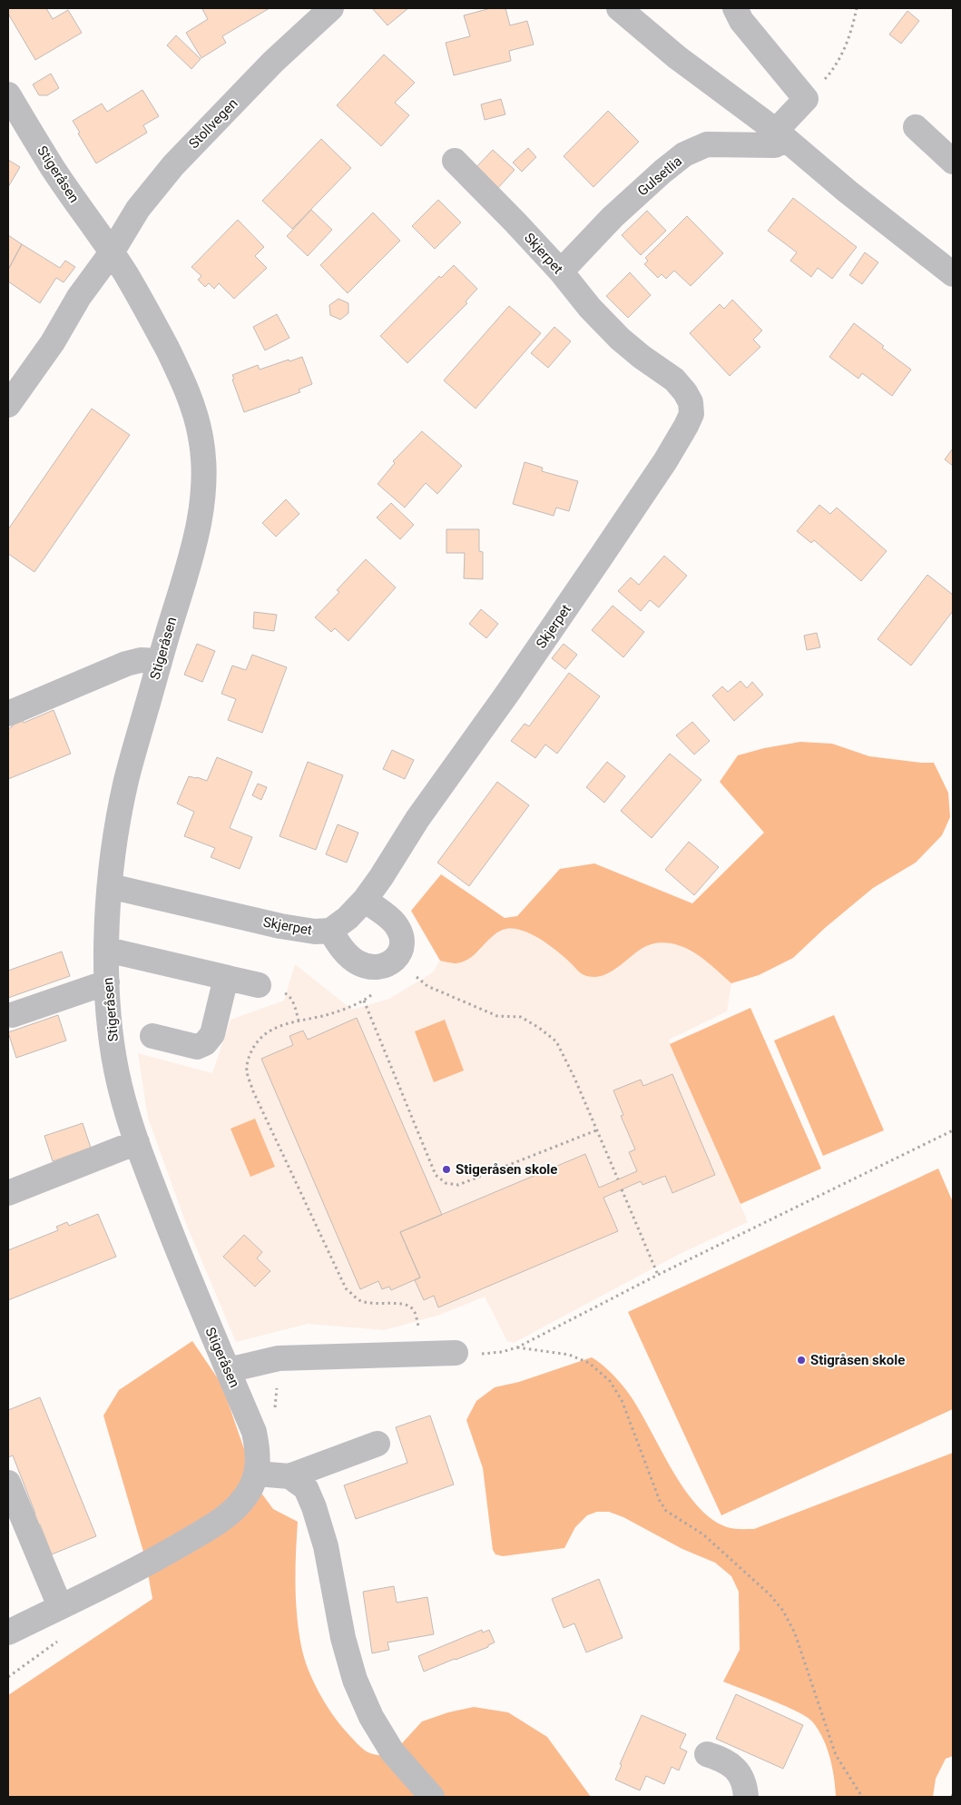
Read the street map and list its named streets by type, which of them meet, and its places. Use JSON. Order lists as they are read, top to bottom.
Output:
{
  "streets": {
    "street": [
      "Stollvegen",
      "Stigeråsen",
      "Gulsetlia",
      "Skjerpet"
    ]
  },
  "crossings": [
    ["Stollvegen", "Stigeråsen"],
    ["Stigeråsen", "Skjerpet"],
    ["Gulsetlia", "Skjerpet"]
  ],
  "places": ["Stigeråsen skole", "Stigråsen skole"]
}
